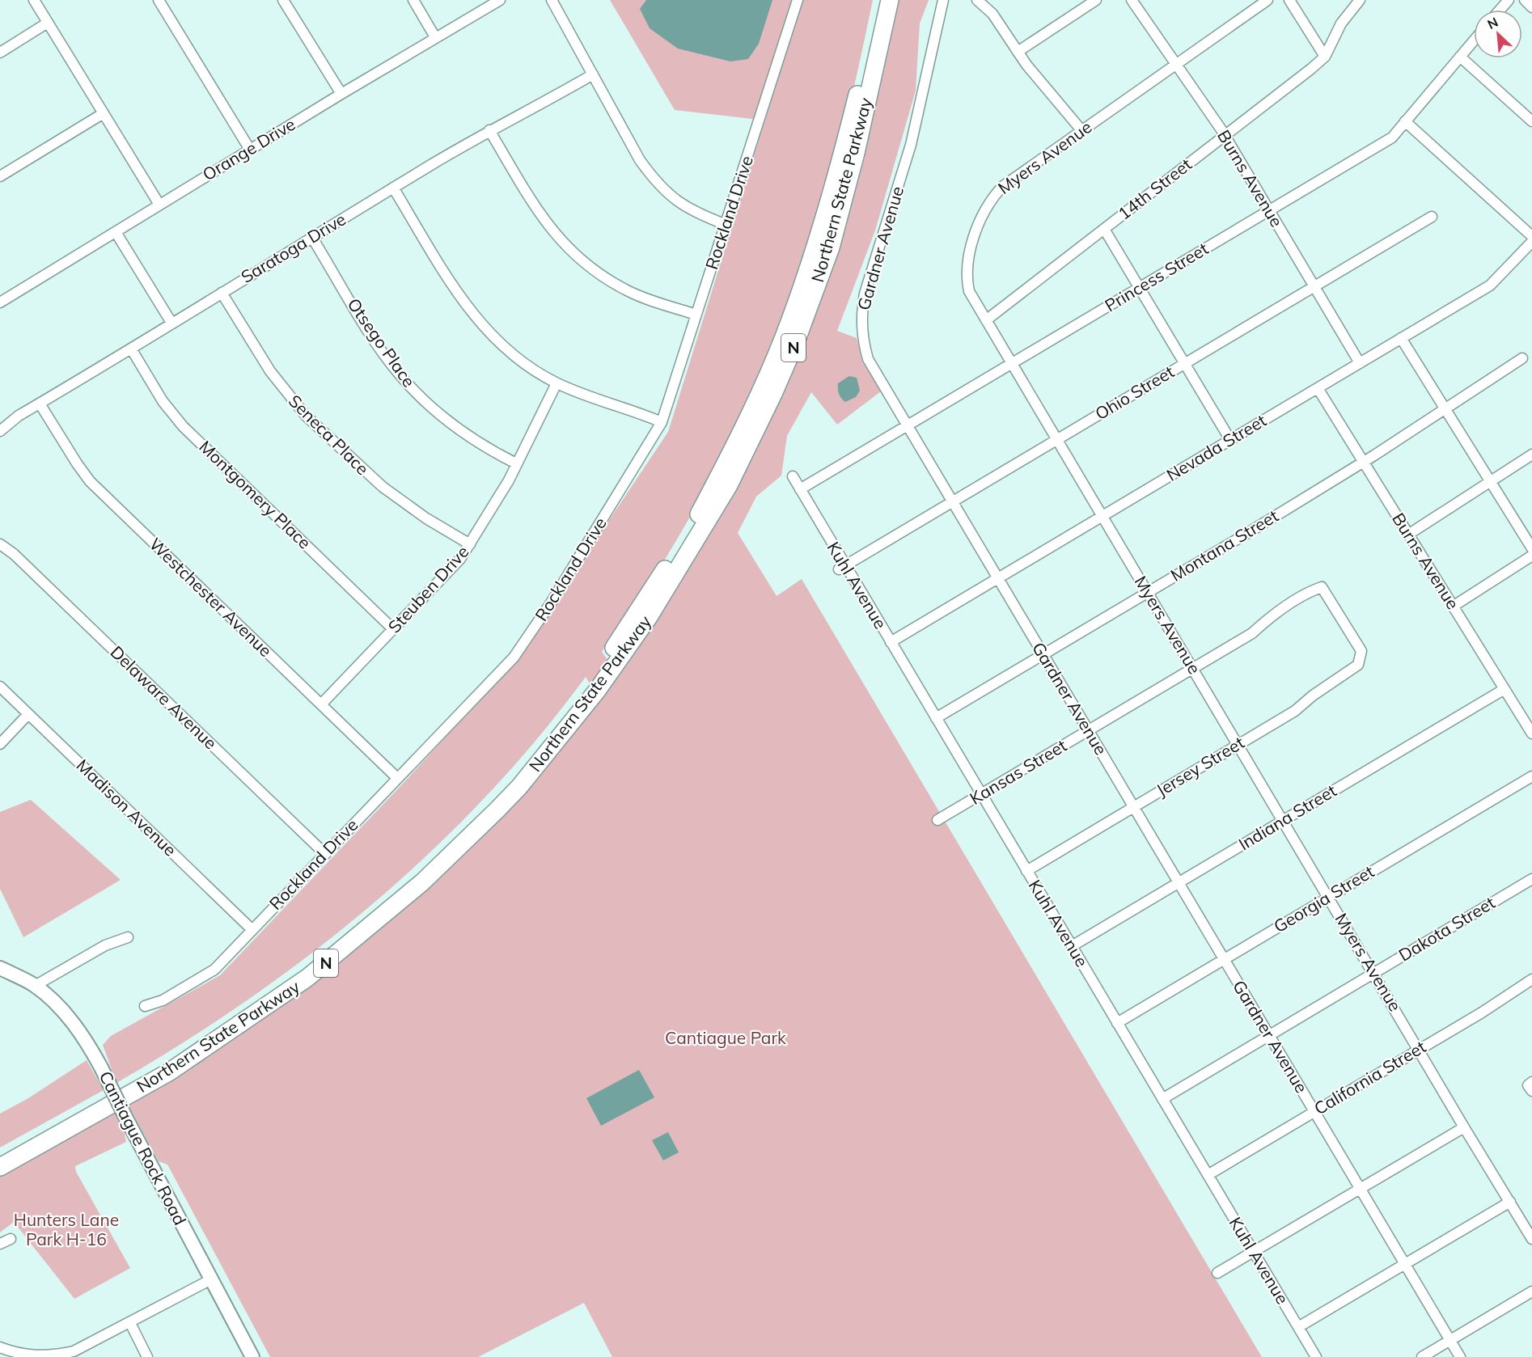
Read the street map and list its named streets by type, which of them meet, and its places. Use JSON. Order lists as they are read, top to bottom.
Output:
{
  "streets": {
    "highway": ["Northern State Parkway", "N"],
    "main road": ["Cantiague Rock Road"],
    "street": [
      "Orange Drive",
      "Myers Avenue",
      "Burns Avenue",
      "14th Street",
      "Rockland Drive",
      "Saratoga Drive",
      "Gardner Avenue",
      "Princess Street",
      "Otsego Place",
      "Ohio Street",
      "Seneca Place",
      "Nevada Street",
      "Montgomery Place",
      "Montana Street",
      "Kuhl Avenue",
      "Steuben Drive",
      "Westchester Avenue",
      "Delaware Avenue",
      "Jersey Street",
      "Kansas Street",
      "Madison Avenue",
      "Indiana Street",
      "Georgia Street",
      "Dakota Street",
      "California Street"
    ]
  },
  "crossings": [
    ["Myers Avenue", "Burns Avenue"],
    ["Myers Avenue", "14th Street"],
    ["Myers Avenue", "Princess Street"],
    ["Myers Avenue", "Ohio Street"],
    ["Myers Avenue", "Nevada Street"],
    ["Myers Avenue", "Montana Street"],
    ["Myers Avenue", "Jersey Street"],
    ["Myers Avenue", "Kansas Street"],
    ["Myers Avenue", "Indiana Street"],
    ["Myers Avenue", "Georgia Street"],
    ["Myers Avenue", "Dakota Street"],
    ["Myers Avenue", "California Street"],
    ["Burns Avenue", "14th Street"],
    ["Burns Avenue", "Princess Street"],
    ["Burns Avenue", "Ohio Street"],
    ["Burns Avenue", "Nevada Street"],
    ["Burns Avenue", "Montana Street"],
    ["Burns Avenue", "Indiana Street"],
    ["Rockland Drive", "Westchester Avenue"],
    ["Rockland Drive", "Delaware Avenue"],
    ["Rockland Drive", "Madison Avenue"],
    ["Saratoga Drive", "Otsego Place"],
    ["Saratoga Drive", "Seneca Place"],
    ["Saratoga Drive", "Montgomery Place"],
    ["Saratoga Drive", "Westchester Avenue"],
    ["Gardner Avenue", "Princess Street"],
    ["Gardner Avenue", "Ohio Street"],
    ["Gardner Avenue", "Nevada Street"],
    ["Gardner Avenue", "Montana Street"],
    ["Gardner Avenue", "Jersey Street"],
    ["Gardner Avenue", "Kansas Street"],
    ["Gardner Avenue", "Indiana Street"],
    ["Gardner Avenue", "Georgia Street"],
    ["Gardner Avenue", "Dakota Street"],
    ["Gardner Avenue", "California Street"],
    ["Princess Street", "Kuhl Avenue"],
    ["Otsego Place", "Steuben Drive"],
    ["Ohio Street", "Kuhl Avenue"],
    ["Seneca Place", "Steuben Drive"],
    ["Nevada Street", "Kuhl Avenue"],
    ["Montgomery Place", "Steuben Drive"],
    ["Montana Street", "Kuhl Avenue"],
    ["Kuhl Avenue", "Jersey Street"],
    ["Kuhl Avenue", "Kansas Street"],
    ["Kuhl Avenue", "Indiana Street"],
    ["Kuhl Avenue", "Georgia Street"],
    ["Kuhl Avenue", "Dakota Street"],
    ["Kuhl Avenue", "California Street"],
    ["Steuben Drive", "Westchester Avenue"],
    ["Jersey Street", "Kansas Street"]
  ],
  "parks": ["Cantiague Park", "Hunters Lane Park H-16"],
  "north": "top left"
}
